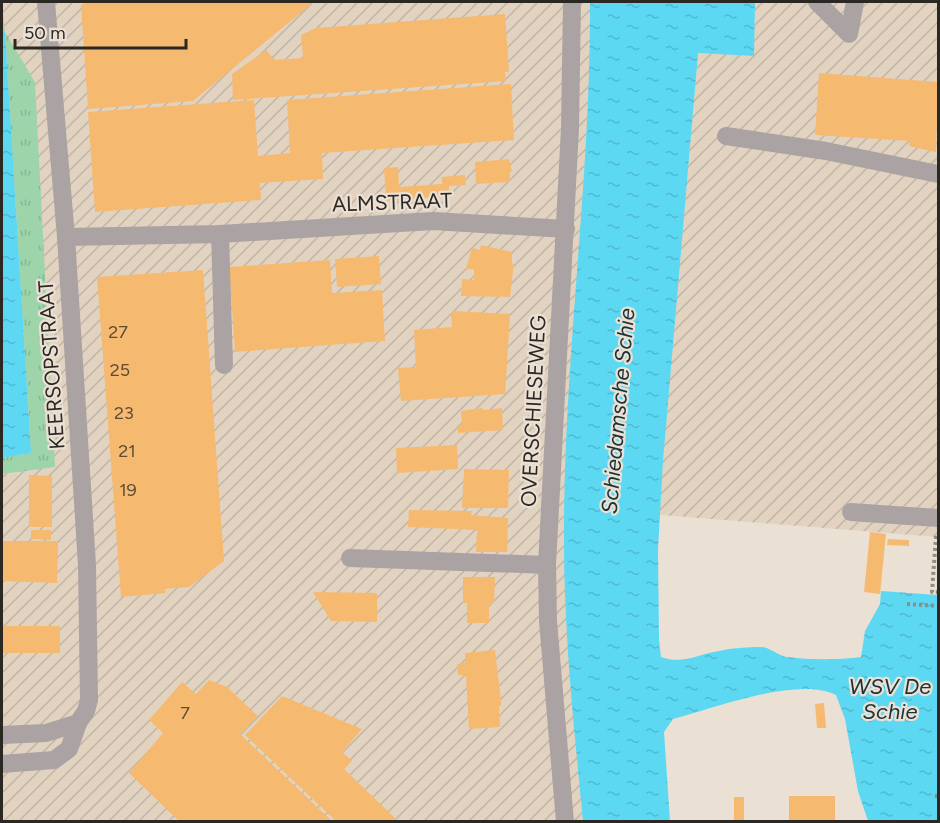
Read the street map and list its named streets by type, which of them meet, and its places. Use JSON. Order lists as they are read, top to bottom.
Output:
{
  "streets": {
    "street": ["ALMSTRAAT", "KEERSOPSTRAAT", "OVERSCHIESEWEG"]
  },
  "crossings": [
    ["ALMSTRAAT", "KEERSOPSTRAAT"],
    ["ALMSTRAAT", "OVERSCHIESEWEG"]
  ],
  "water": ["Schiedamsche Schie", "WSV De Schie"],
  "house_numbers": [
    "27",
    "25",
    "23",
    "21",
    "19",
    "7"
  ],
  "scale_bar": "50 m"
}
